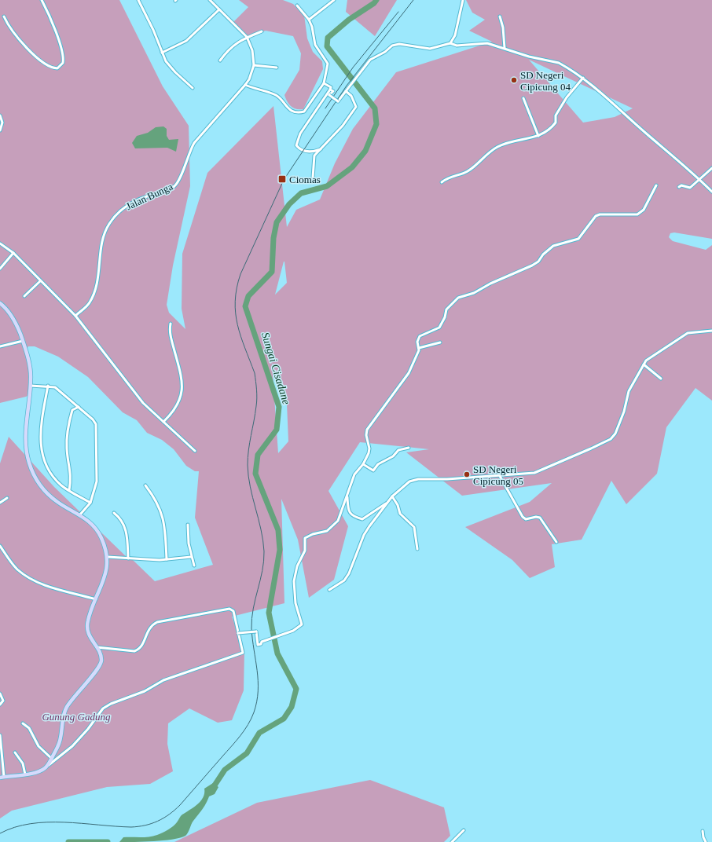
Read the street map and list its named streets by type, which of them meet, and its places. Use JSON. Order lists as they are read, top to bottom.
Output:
{
  "streets": {
    "street": ["Jalan Bunga"]
  },
  "water": ["Sungai Cisadane"],
  "parks": ["Gunung Gadung"],
  "places": {
    "other": ["SD Negeri Cipicung 04", "SD Negeri Cipicung 05"],
    "transit": ["Ciomas"]
  }
}
